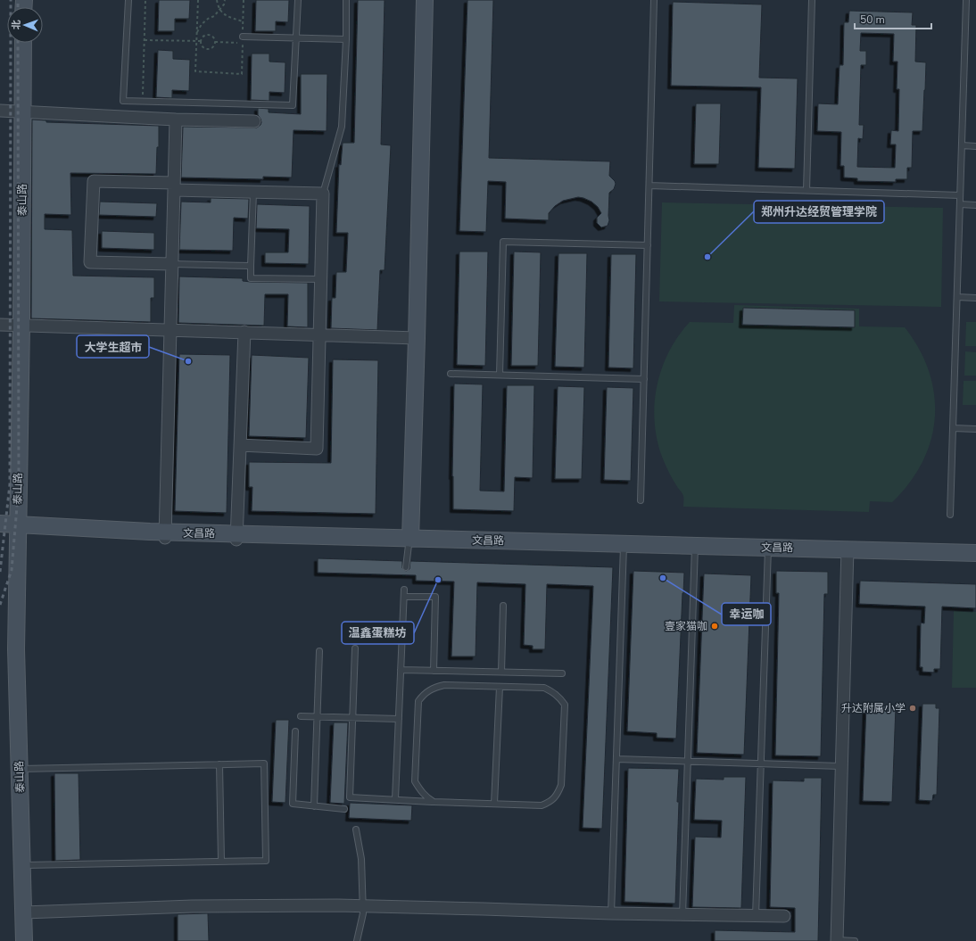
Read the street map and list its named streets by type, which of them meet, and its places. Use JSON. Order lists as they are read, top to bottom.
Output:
{
  "streets": {
    "street": ["泰山路", "文昌路"]
  },
  "crossings": [
    ["泰山路", "文昌路"]
  ],
  "places": [
    "郑州升达经贸管理学院",
    "大学生超市",
    "幸运咖",
    "温鑫蛋糕坊",
    "壹家猫咖",
    "升达附属小学"
  ],
  "scale_bar": "50 m",
  "north": "left"
}
